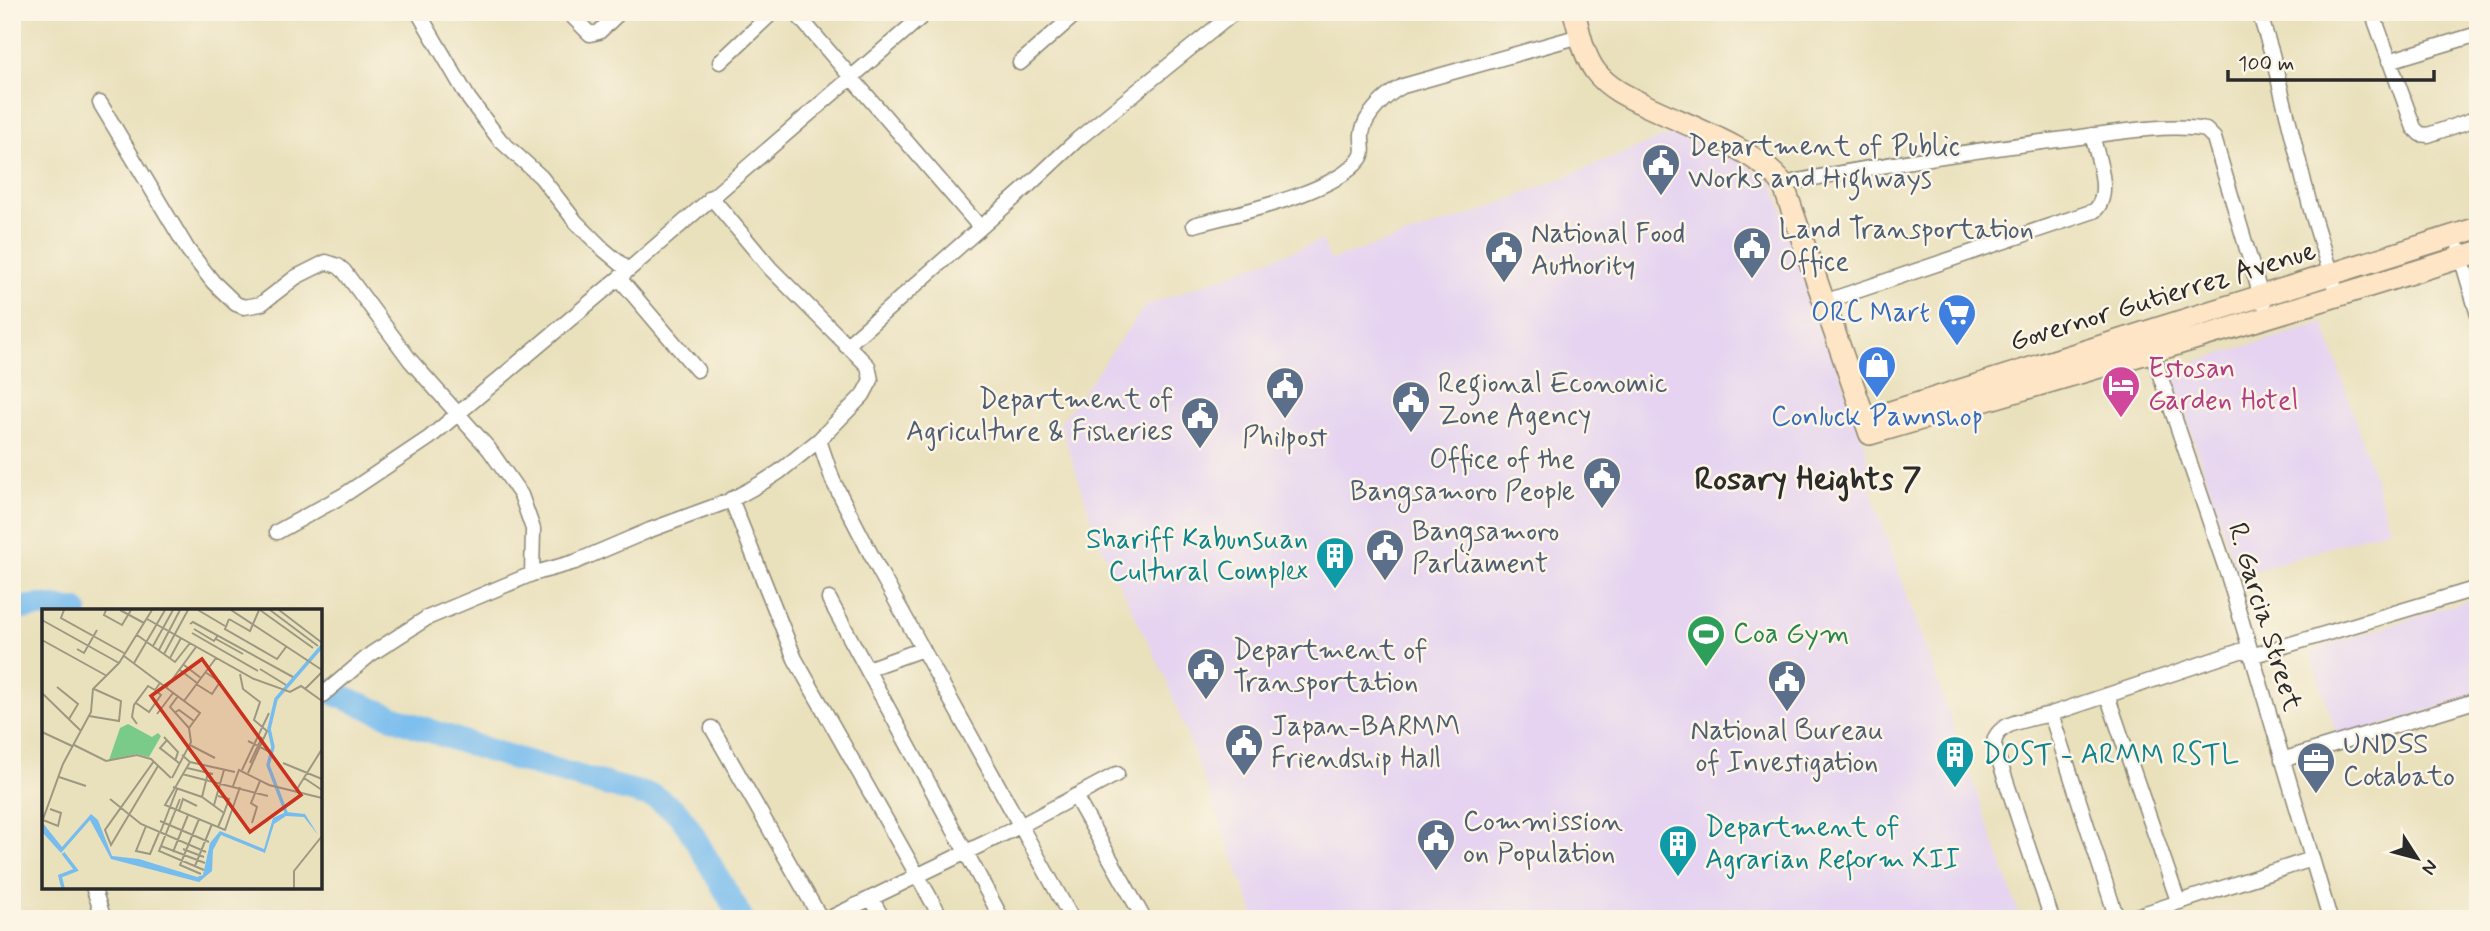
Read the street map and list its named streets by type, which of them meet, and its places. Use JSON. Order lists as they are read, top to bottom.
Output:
{
  "streets": {
    "street": ["Governor Gutierrez Avenue", "R. Garcia Street"]
  },
  "crossings": [
    ["Governor Gutierrez Avenue", "R. Garcia Street"]
  ],
  "districts": ["Rosary Heights 7"],
  "places": {
    "public building": [
      "Department of Public Works and Highways",
      "Land Transportation Office",
      "National Food Authority",
      "Philpost",
      "Regional Economic Zone Agency",
      "Department of Agriculture & Fisheries",
      "Office of the Bangsamoro People",
      "Bangsamoro Parliament",
      "Department of Transportation",
      "National Bureau of Investigation",
      "Japan-BARMM Friendship Hall",
      "Commission on Population"
    ],
    "supermarket": ["ORC Mart"],
    "shop": ["Conluck Pawnshop"],
    "hotel": ["Estosan Garden Hotel"],
    "building": ["Shariff Kabunsuan Cultural Complex", "DOST - ARMM RSTL", "Department of Agrarian Reform XII"],
    "sports": ["Coa Gym"],
    "office": ["UNDSS Cotabato"]
  },
  "scale_bar": "100 m",
  "north": "bottom right"
}
